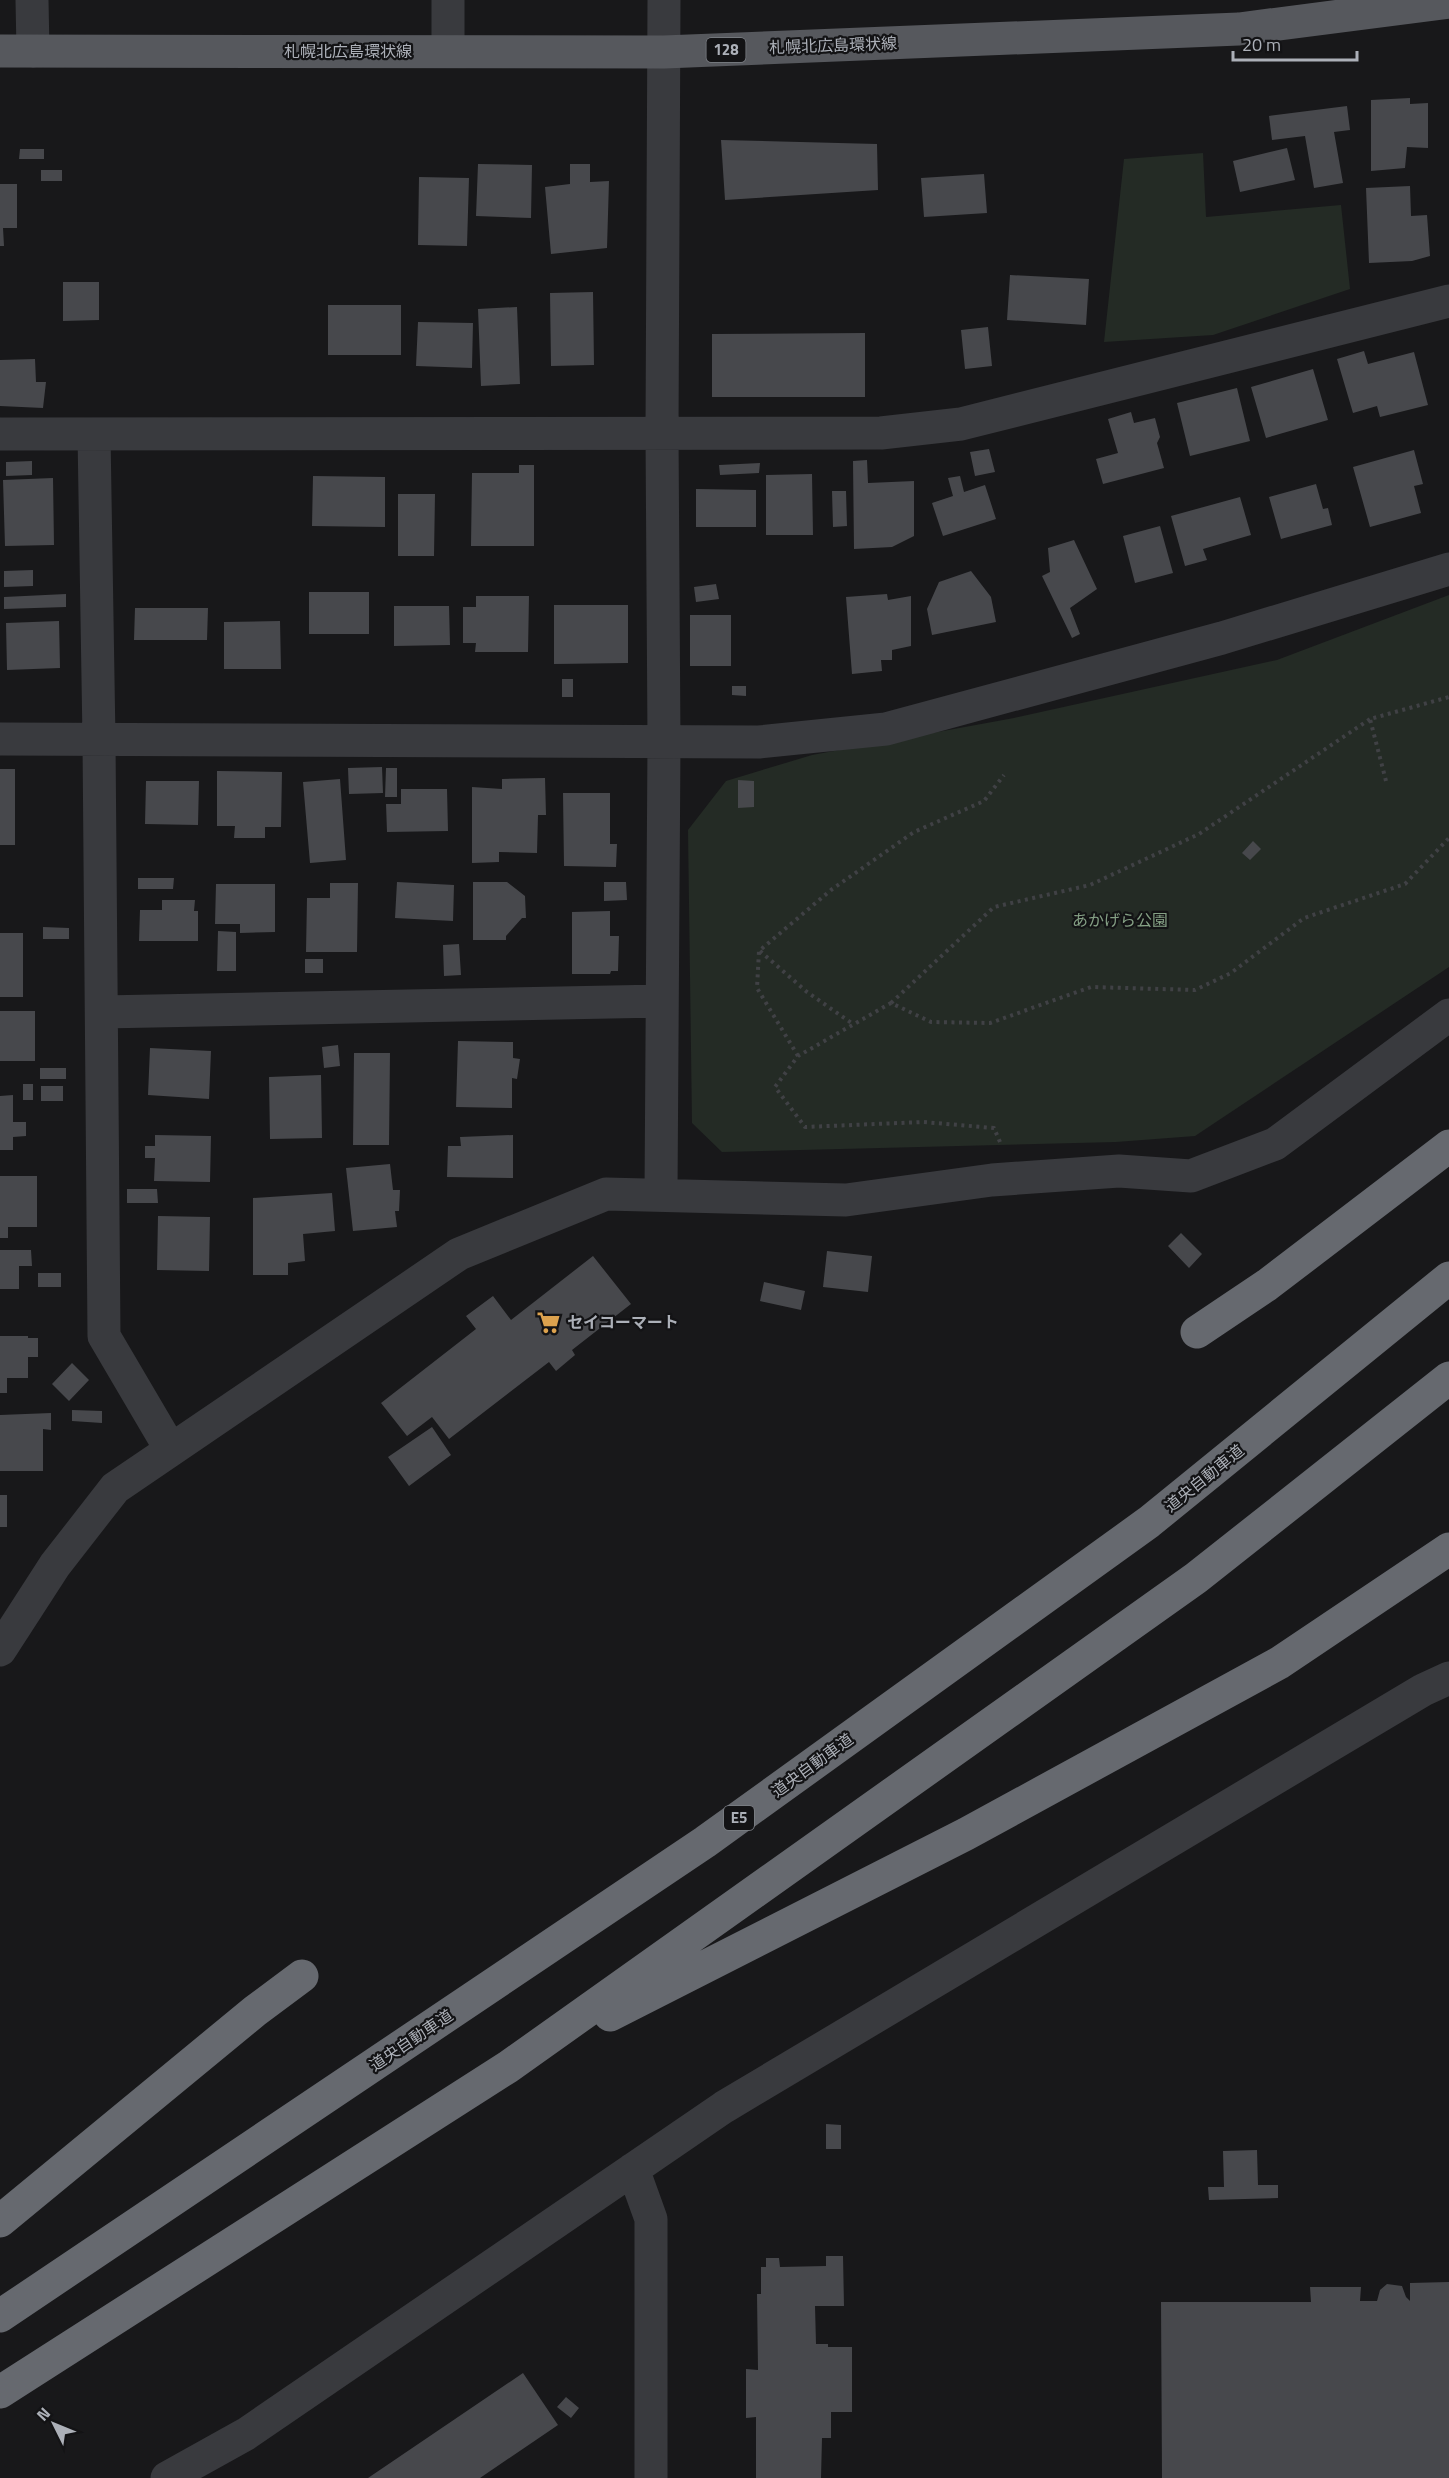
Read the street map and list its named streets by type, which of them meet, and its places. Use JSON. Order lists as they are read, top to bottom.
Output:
{
  "streets": {
    "highway": ["道央自動車道", "E5"],
    "main road": ["札幌北広島環状線", "128"]
  },
  "parks": ["あかげら公園"],
  "places": {
    "supermarket": ["セイコーマート"]
  },
  "scale_bar": "20 m",
  "north": "top left"
}
